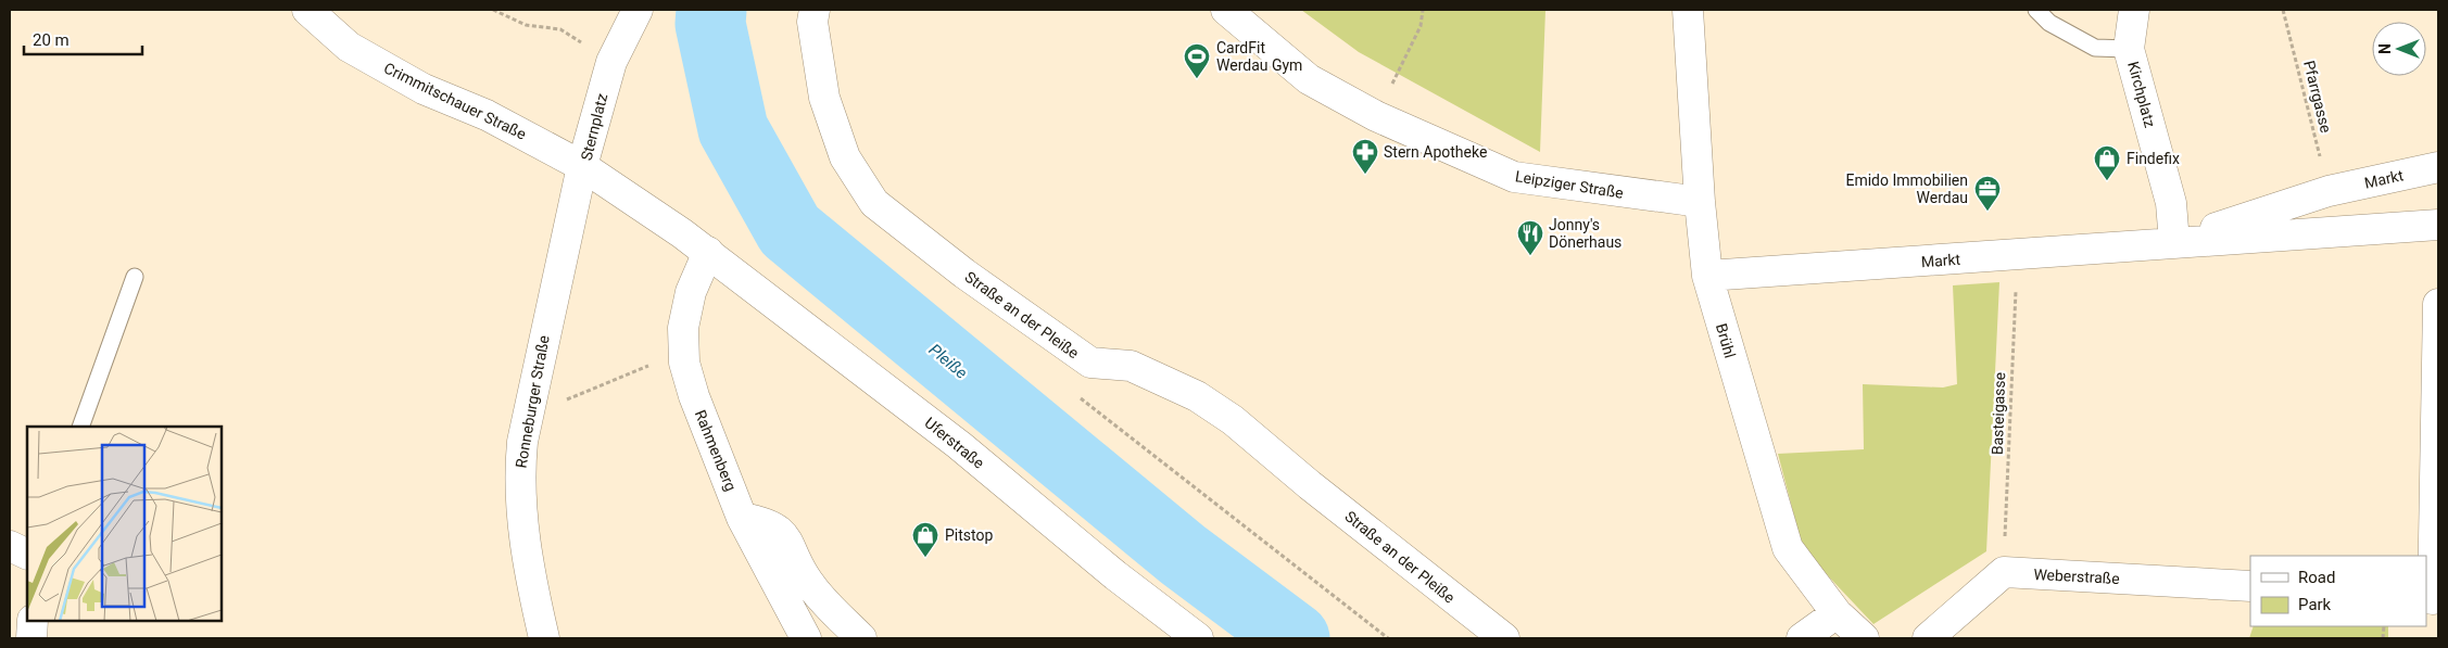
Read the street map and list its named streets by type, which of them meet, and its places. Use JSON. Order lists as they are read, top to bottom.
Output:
{
  "streets": {
    "street": [
      "Kirchplatz",
      "Crimmitschauer Straße",
      "Sternplatz",
      "Markt",
      "Leipziger Straße",
      "Straße an der Pleiße",
      "Brühl",
      "Ronneburger Straße",
      "Uferstraße",
      "Rahmenberg",
      "Weberstraße"
    ],
    "path": ["Pfarrgasse", "Basteigasse"]
  },
  "crossings": [
    ["Kirchplatz", "Markt"],
    ["Pfarrgasse", "Markt"],
    ["Crimmitschauer Straße", "Sternplatz"],
    ["Crimmitschauer Straße", "Ronneburger Straße"],
    ["Sternplatz", "Ronneburger Straße"],
    ["Sternplatz", "Uferstraße"],
    ["Sternplatz", "Rahmenberg"],
    ["Markt", "Brühl"],
    ["Markt", "Basteigasse"],
    ["Leipziger Straße", "Brühl"],
    ["Basteigasse", "Weberstraße"],
    ["Uferstraße", "Rahmenberg"]
  ],
  "water": ["Pleiße"],
  "places": {
    "sports": ["CardFit Werdau Gym"],
    "pharmacy": ["Stern Apotheke"],
    "shop": ["Findefix", "Pitstop"],
    "office": ["Emido Immobilien Werdau"],
    "restaurant": ["Jonny's Dönerhaus"]
  },
  "legend": ["Road", "Park"],
  "scale_bar": "20 m",
  "north": "left"
}
